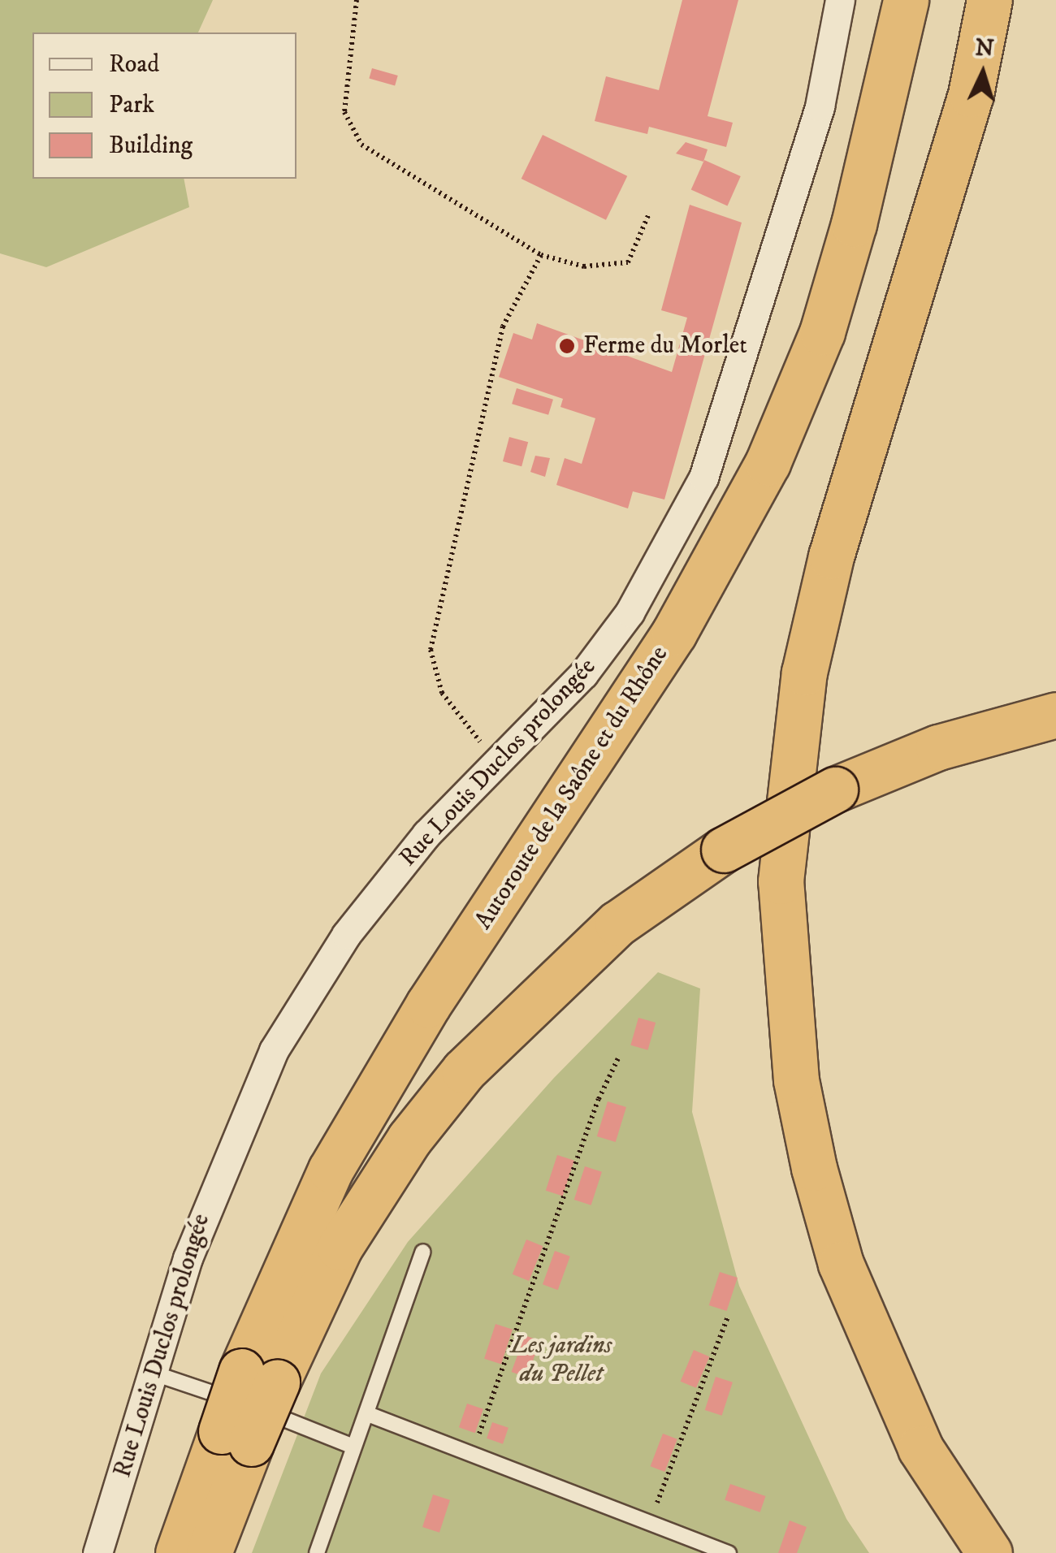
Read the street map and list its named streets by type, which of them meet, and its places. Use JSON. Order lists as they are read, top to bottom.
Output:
{
  "streets": {
    "highway": ["Autoroute de la Saône et du Rhône"],
    "street": ["Rue Louis Duclos prolongée"]
  },
  "parks": ["Les jardins du Pellet"],
  "places": ["Ferme du Morlet"],
  "legend": ["Road", "Park", "Building"],
  "north": "top"
}
